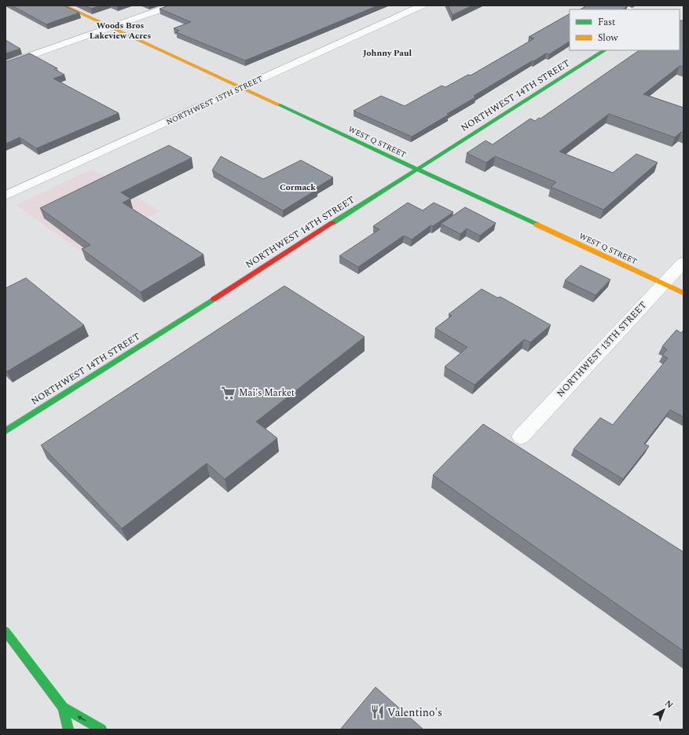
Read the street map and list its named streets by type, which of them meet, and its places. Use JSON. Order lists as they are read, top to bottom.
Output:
{
  "streets": {
    "street": [
      "NORTHWEST 14TH STREET",
      "NORTHWEST 15TH STREET",
      "WEST Q STREET",
      "NORTHWEST 13TH STREET"
    ]
  },
  "crossings": [
    ["NORTHWEST 14TH STREET", "WEST Q STREET"],
    ["NORTHWEST 15TH STREET", "WEST Q STREET"],
    ["WEST Q STREET", "NORTHWEST 13TH STREET"]
  ],
  "districts": ["Woods Bros Lakeview Acres", "Johnny Paul", "Cormack"],
  "places": {
    "supermarket": ["Mai's Market"],
    "restaurant": ["Valentino's"]
  },
  "legend": ["Fast", "Slow"],
  "north": "top right"
}
